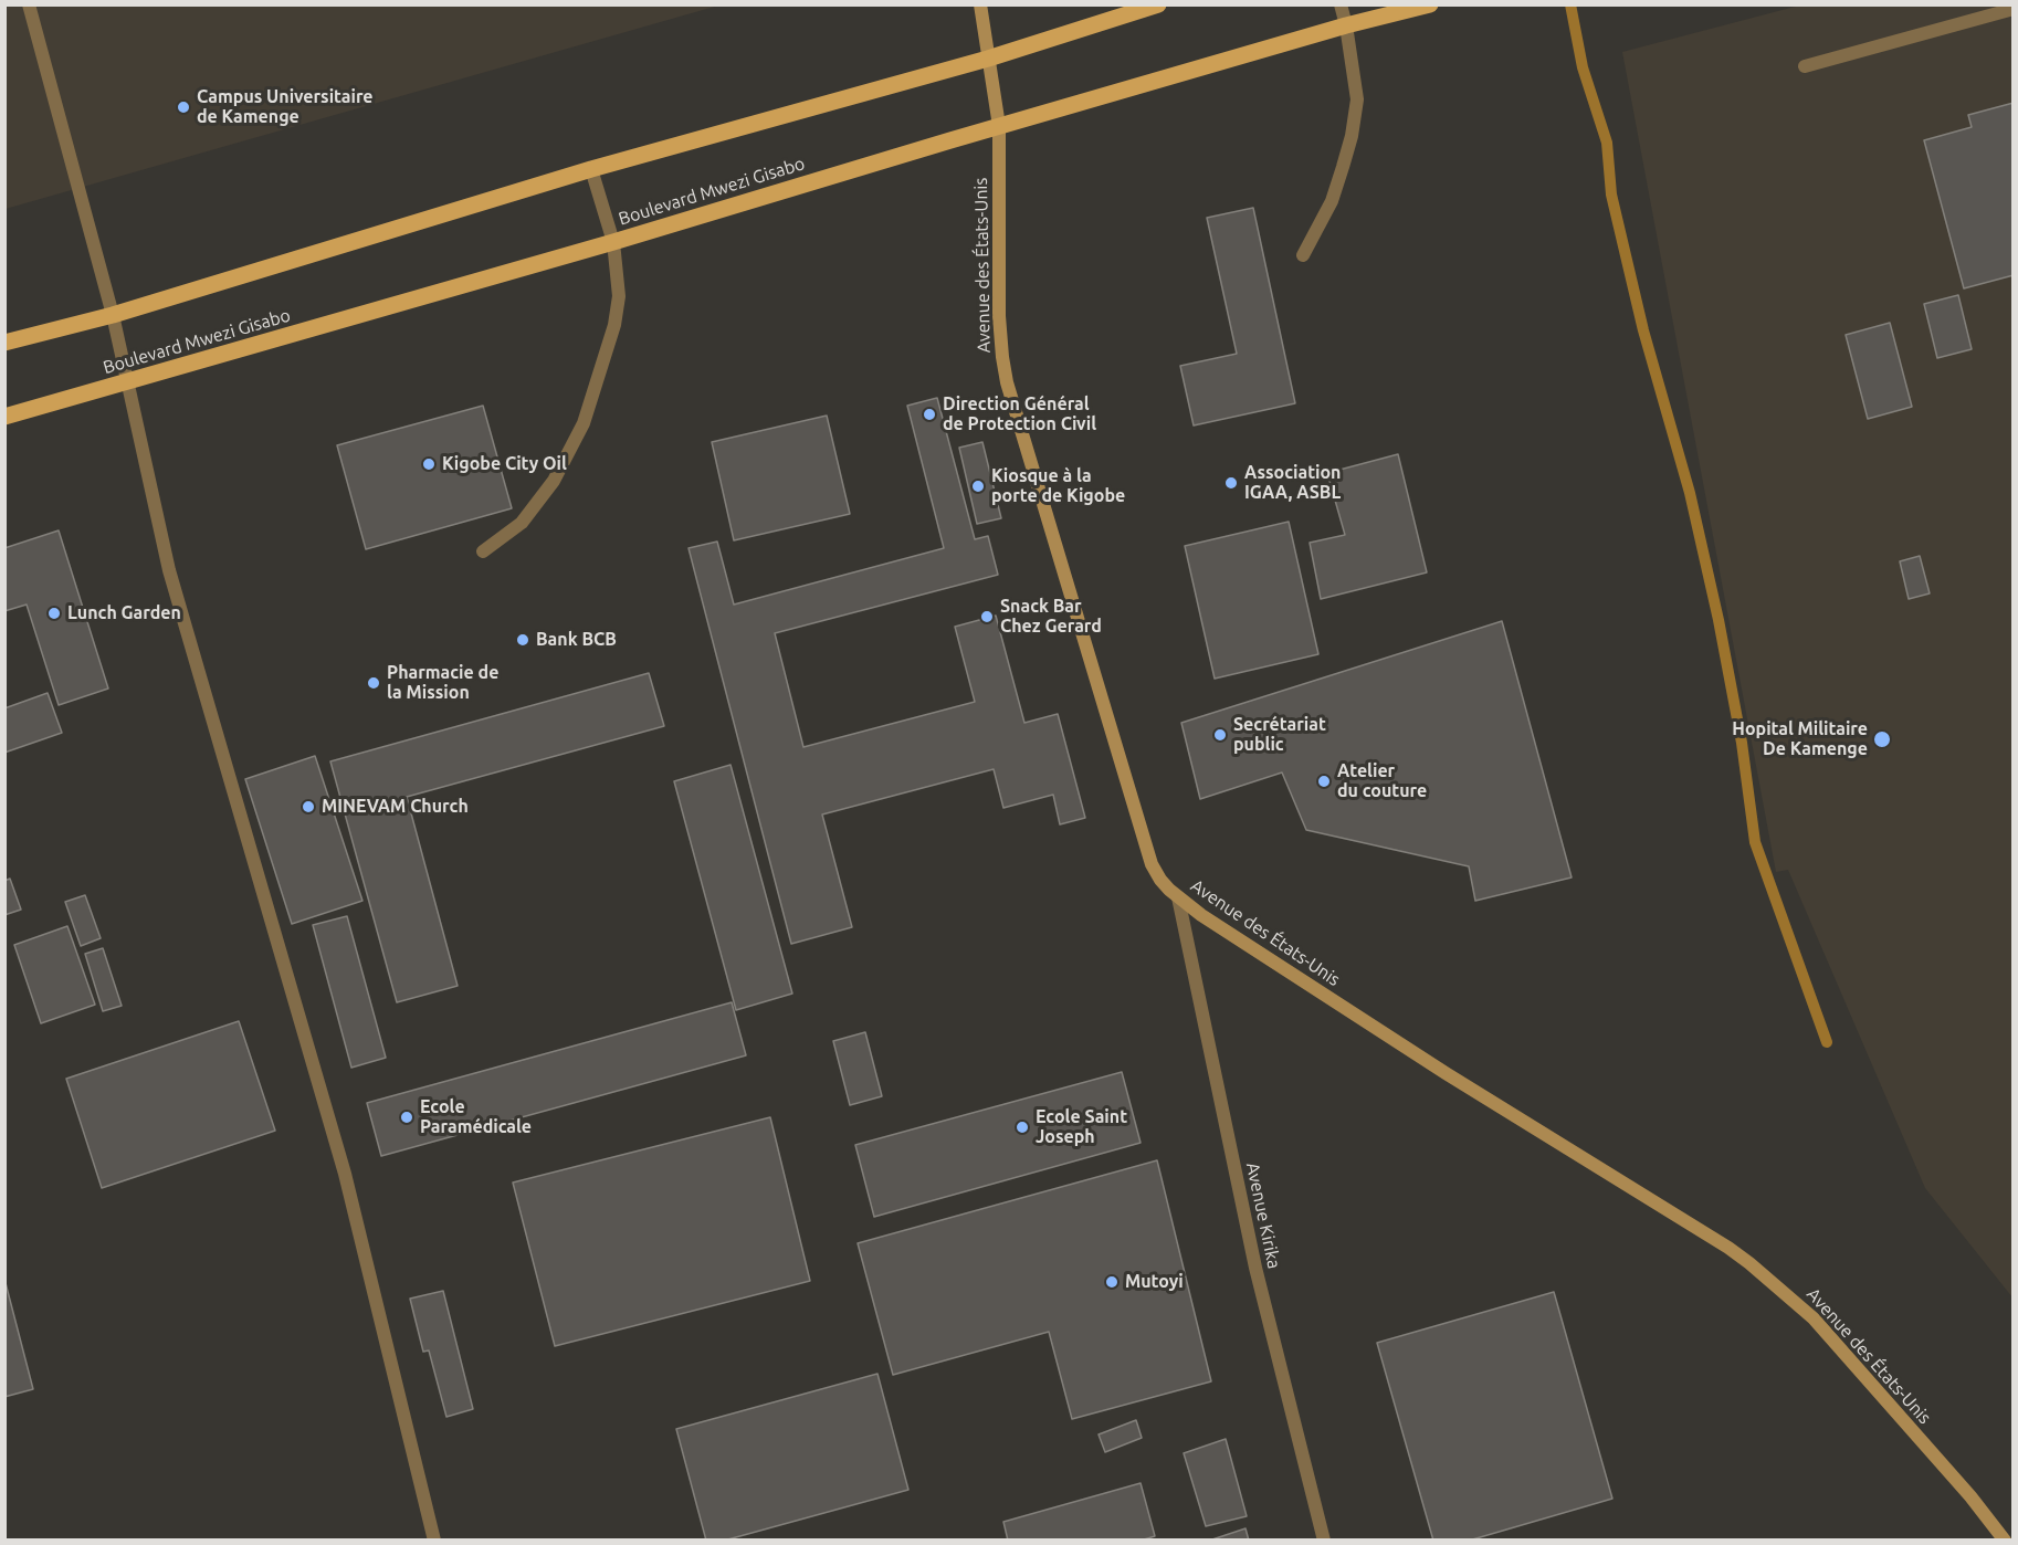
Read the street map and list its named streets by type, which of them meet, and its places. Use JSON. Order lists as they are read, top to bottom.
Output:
{
  "streets": {
    "main road": ["Boulevard Mwezi Gisabo"],
    "street": ["Avenue des États-Unis", "Avenue Kirika"]
  },
  "crossings": [
    ["Boulevard Mwezi Gisabo", "Avenue des États-Unis"],
    ["Avenue des États-Unis", "Avenue Kirika"]
  ],
  "places": [
    "Campus Universitaire de Kamenge",
    "Direction Général de Protection Civil",
    "Kigobe City Oil",
    "Association IGAA, ASBL",
    "Kiosque à la porte de Kigobe",
    "Lunch Garden",
    "Snack Bar Chez Gerard",
    "Bank BCB",
    "Pharmacie de la Mission",
    "Secrétariat public",
    "Hopital Militaire De Kamenge",
    "Atelier du couture",
    "MINEVAM Church",
    "Ecole Paramédicale",
    "Ecole Saint Joseph",
    "Mutoyi"
  ]
}
